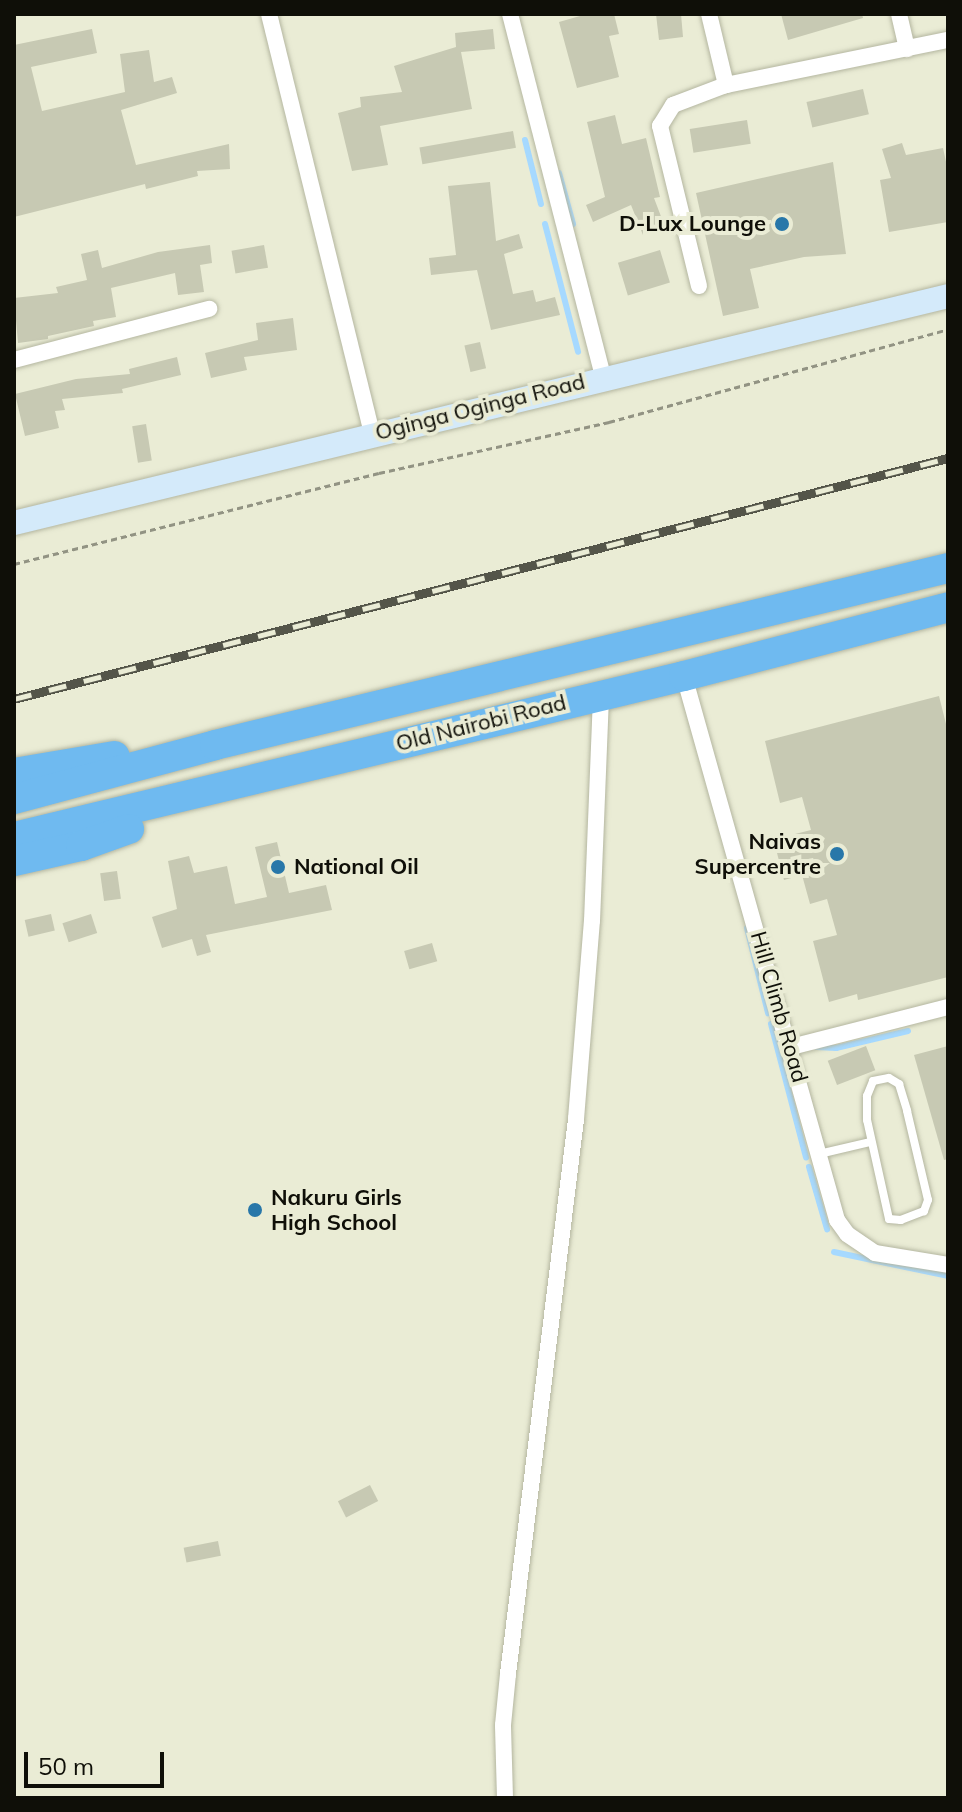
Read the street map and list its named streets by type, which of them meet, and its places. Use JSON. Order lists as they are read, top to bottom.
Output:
{
  "streets": {
    "highway": ["Old Nairobi Road"],
    "street": ["Oginga Oginga Road", "Hill Climb Road"]
  },
  "crossings": [
    ["Old Nairobi Road", "Hill Climb Road"]
  ],
  "places": [
    "D-Lux Lounge",
    "Naivas Supercentre",
    "National Oil",
    "Nakuru Girls High School"
  ],
  "scale_bar": "50 m"
}
